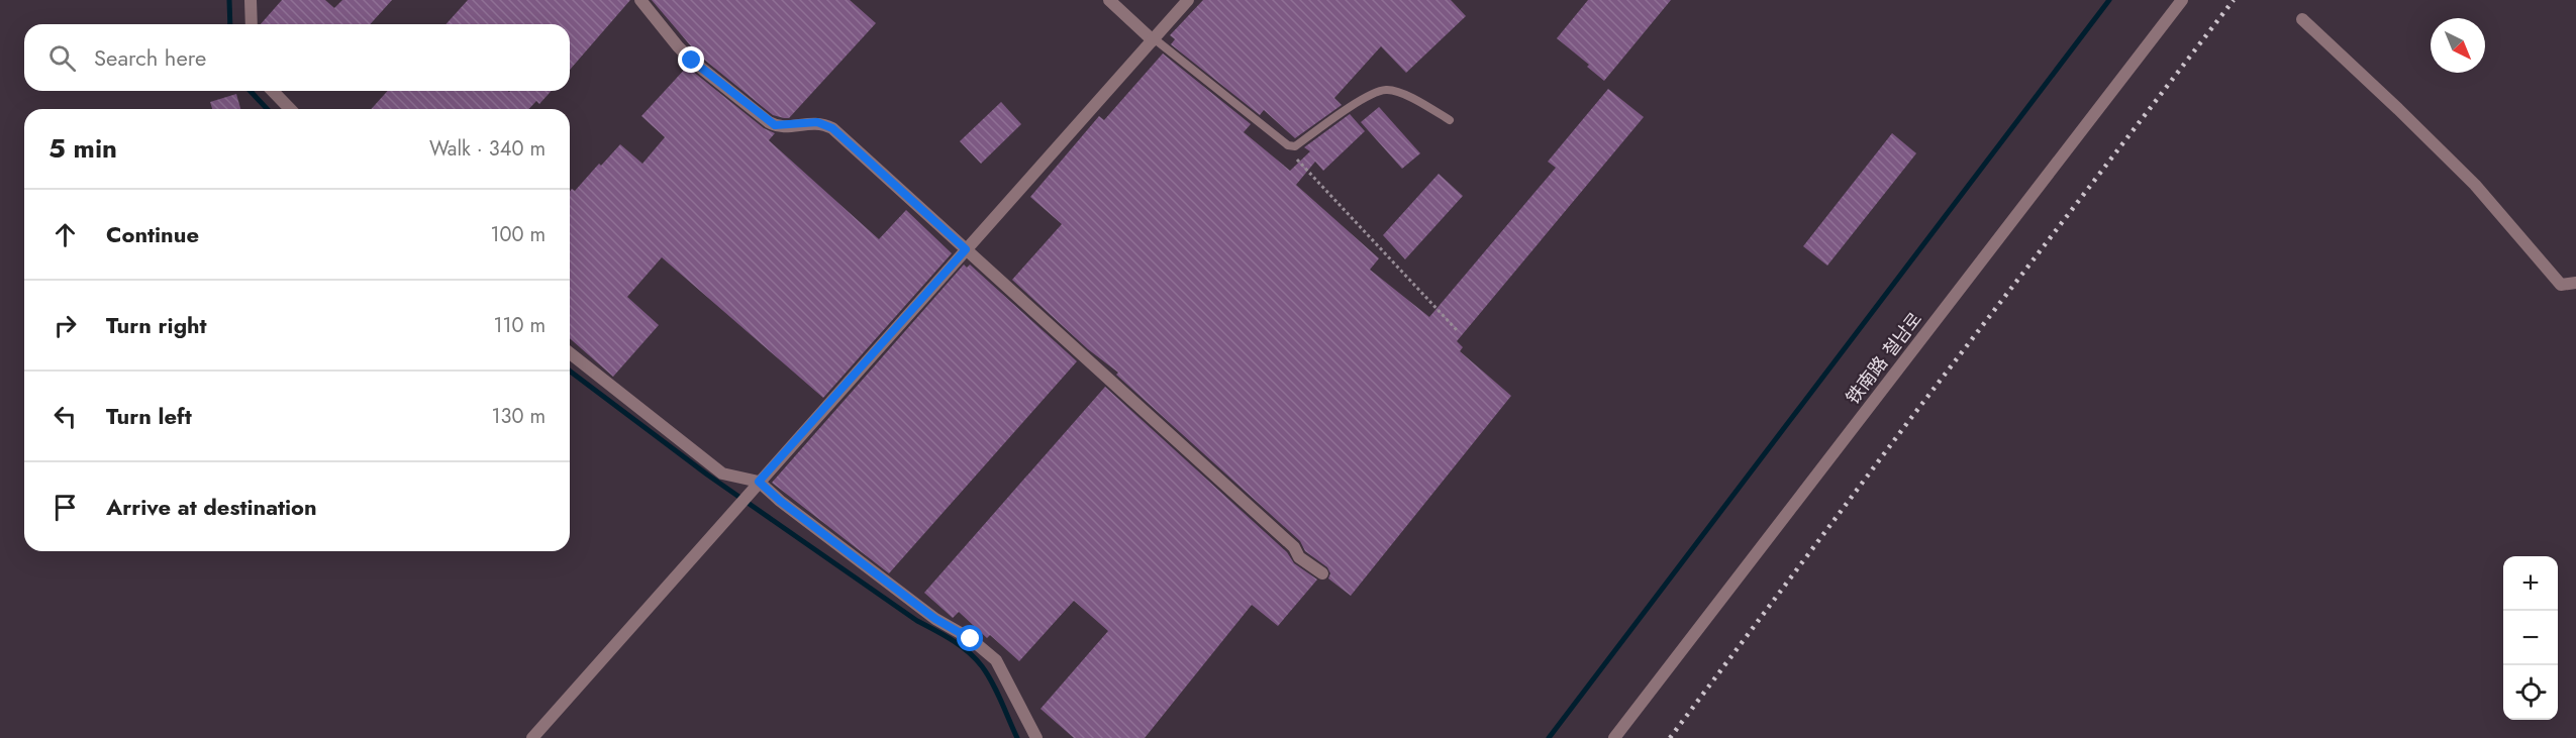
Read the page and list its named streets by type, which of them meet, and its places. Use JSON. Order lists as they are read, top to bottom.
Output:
{
  "streets": {
    "street": ["铁南路 철남로"]
  },
  "north": "bottom right",
  "page": {
    "search": "Search here",
    "heading": ["5 min", "Walk · 340 m"],
    "list": [
      ["Continue", "100 m"],
      ["Turn right", "110 m"],
      ["Turn left", "130 m"],
      "Arrive at destination"
    ],
    "map_buttons": ["+", "−"]
  }
}
